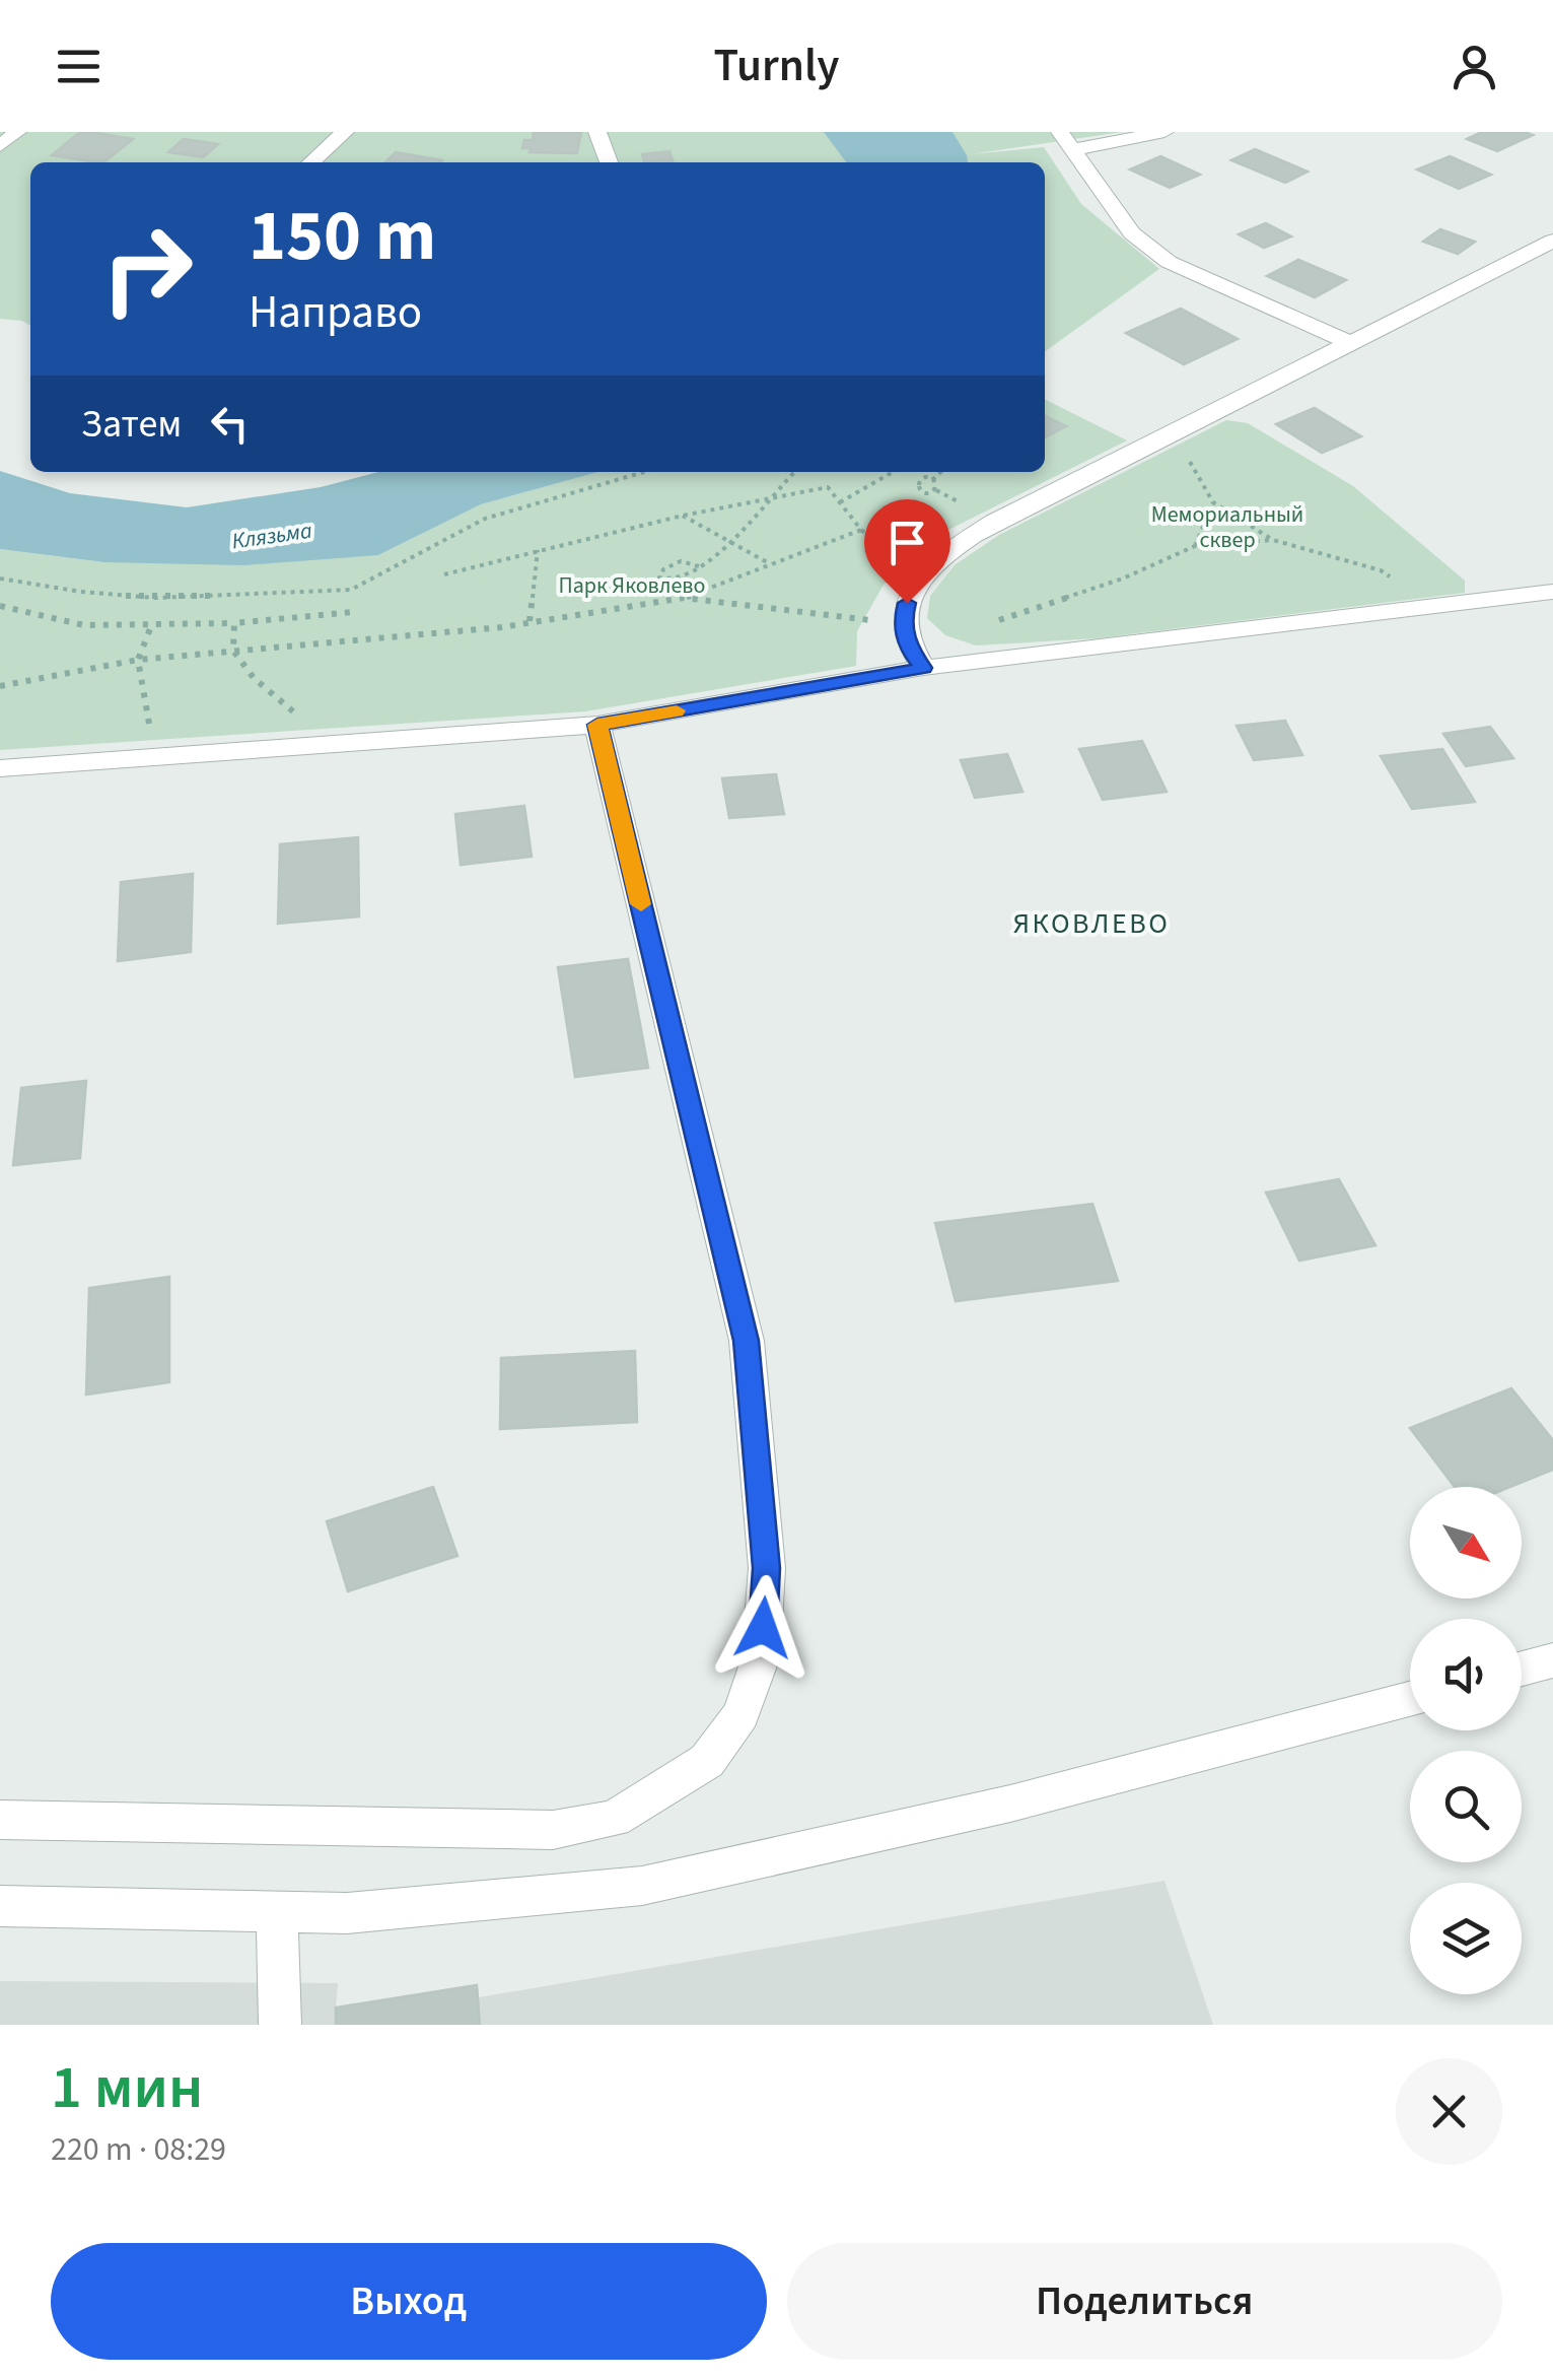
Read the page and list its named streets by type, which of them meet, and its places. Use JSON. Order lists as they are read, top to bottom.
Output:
{
  "districts": ["ЯКОВЛЕВО"],
  "water": ["Клязьма"],
  "parks": ["Мемориальный сквер", "Парк Яковлево"],
  "north": "bottom right",
  "page": {
    "header": "Turnly",
    "turn": ["150 m", "Направо"],
    "then": "Затем",
    "heading": ["1 мин", "220 m · 08:29"],
    "buttons": ["Выход", "Поделиться"]
  }
}
